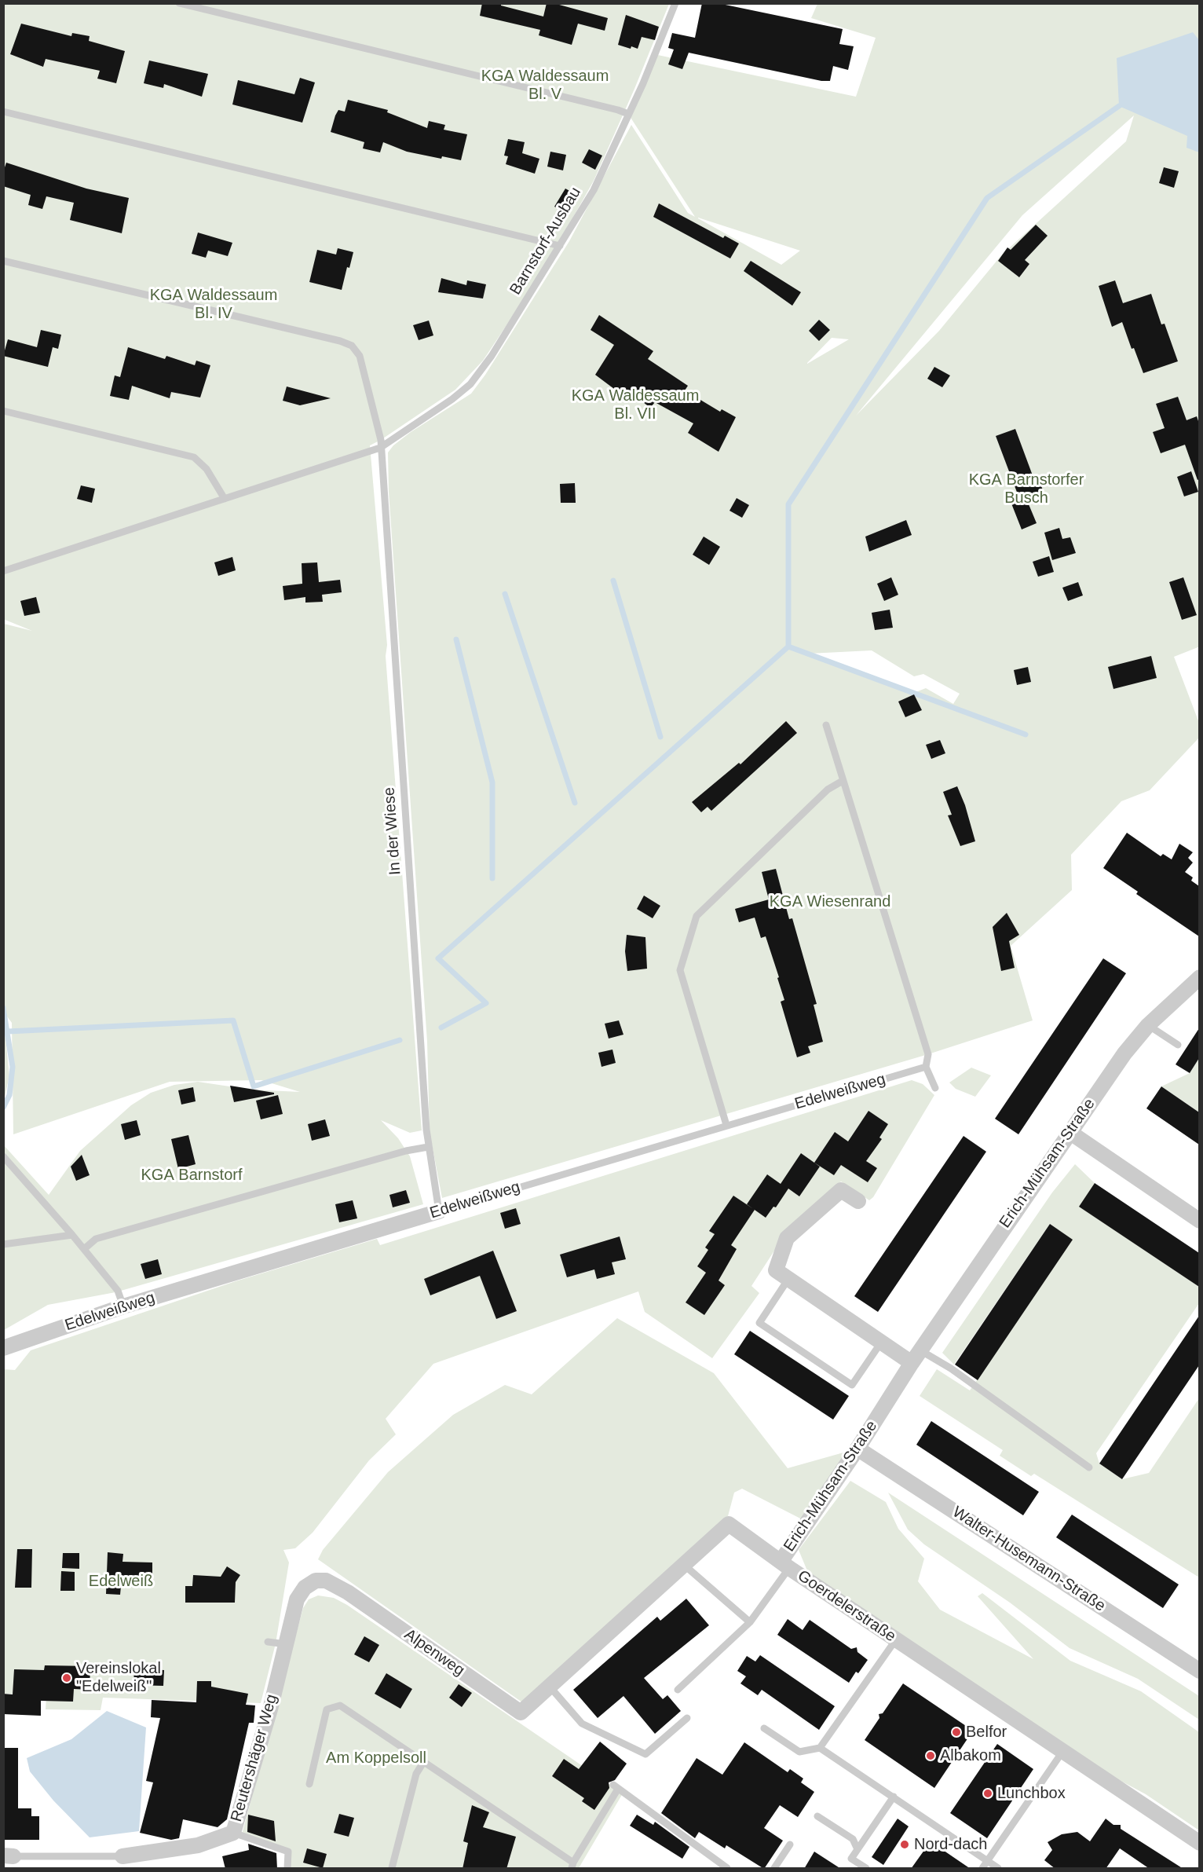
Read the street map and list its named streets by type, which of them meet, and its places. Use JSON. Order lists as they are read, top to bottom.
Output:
{
  "streets": {
    "street": [
      "Edelweißweg",
      "Erich-Mühsam-Straße",
      "Walter-Husemann-Straße",
      "Goerdelerstraße",
      "Alpenweg",
      "Reutershäger Weg"
    ],
    "lane": ["Barnstorf-Ausbau", "In der Wiese"]
  },
  "crossings": [
    ["Barnstorf-Ausbau", "In der Wiese"],
    ["In der Wiese", "Edelweißweg"],
    ["Erich-Mühsam-Straße", "Walter-Husemann-Straße"],
    ["Erich-Mühsam-Straße", "Goerdelerstraße"],
    ["Goerdelerstraße", "Alpenweg"],
    ["Alpenweg", "Reutershäger Weg"]
  ],
  "parks": [
    "KGA Waldessaum Bl. V",
    "KGA Waldessaum Bl. IV",
    "KGA Waldessaum Bl. VII",
    "KGA Barnstorfer Busch",
    "KGA Wiesenrand",
    "KGA Barnstorf",
    "Edelweiß",
    "Am Koppelsoll"
  ],
  "places": [
    "Vereinslokal \"Edelweiß\"",
    "Belfor",
    "Albakom",
    "Lunchbox",
    "Nord-dach"
  ]
}
